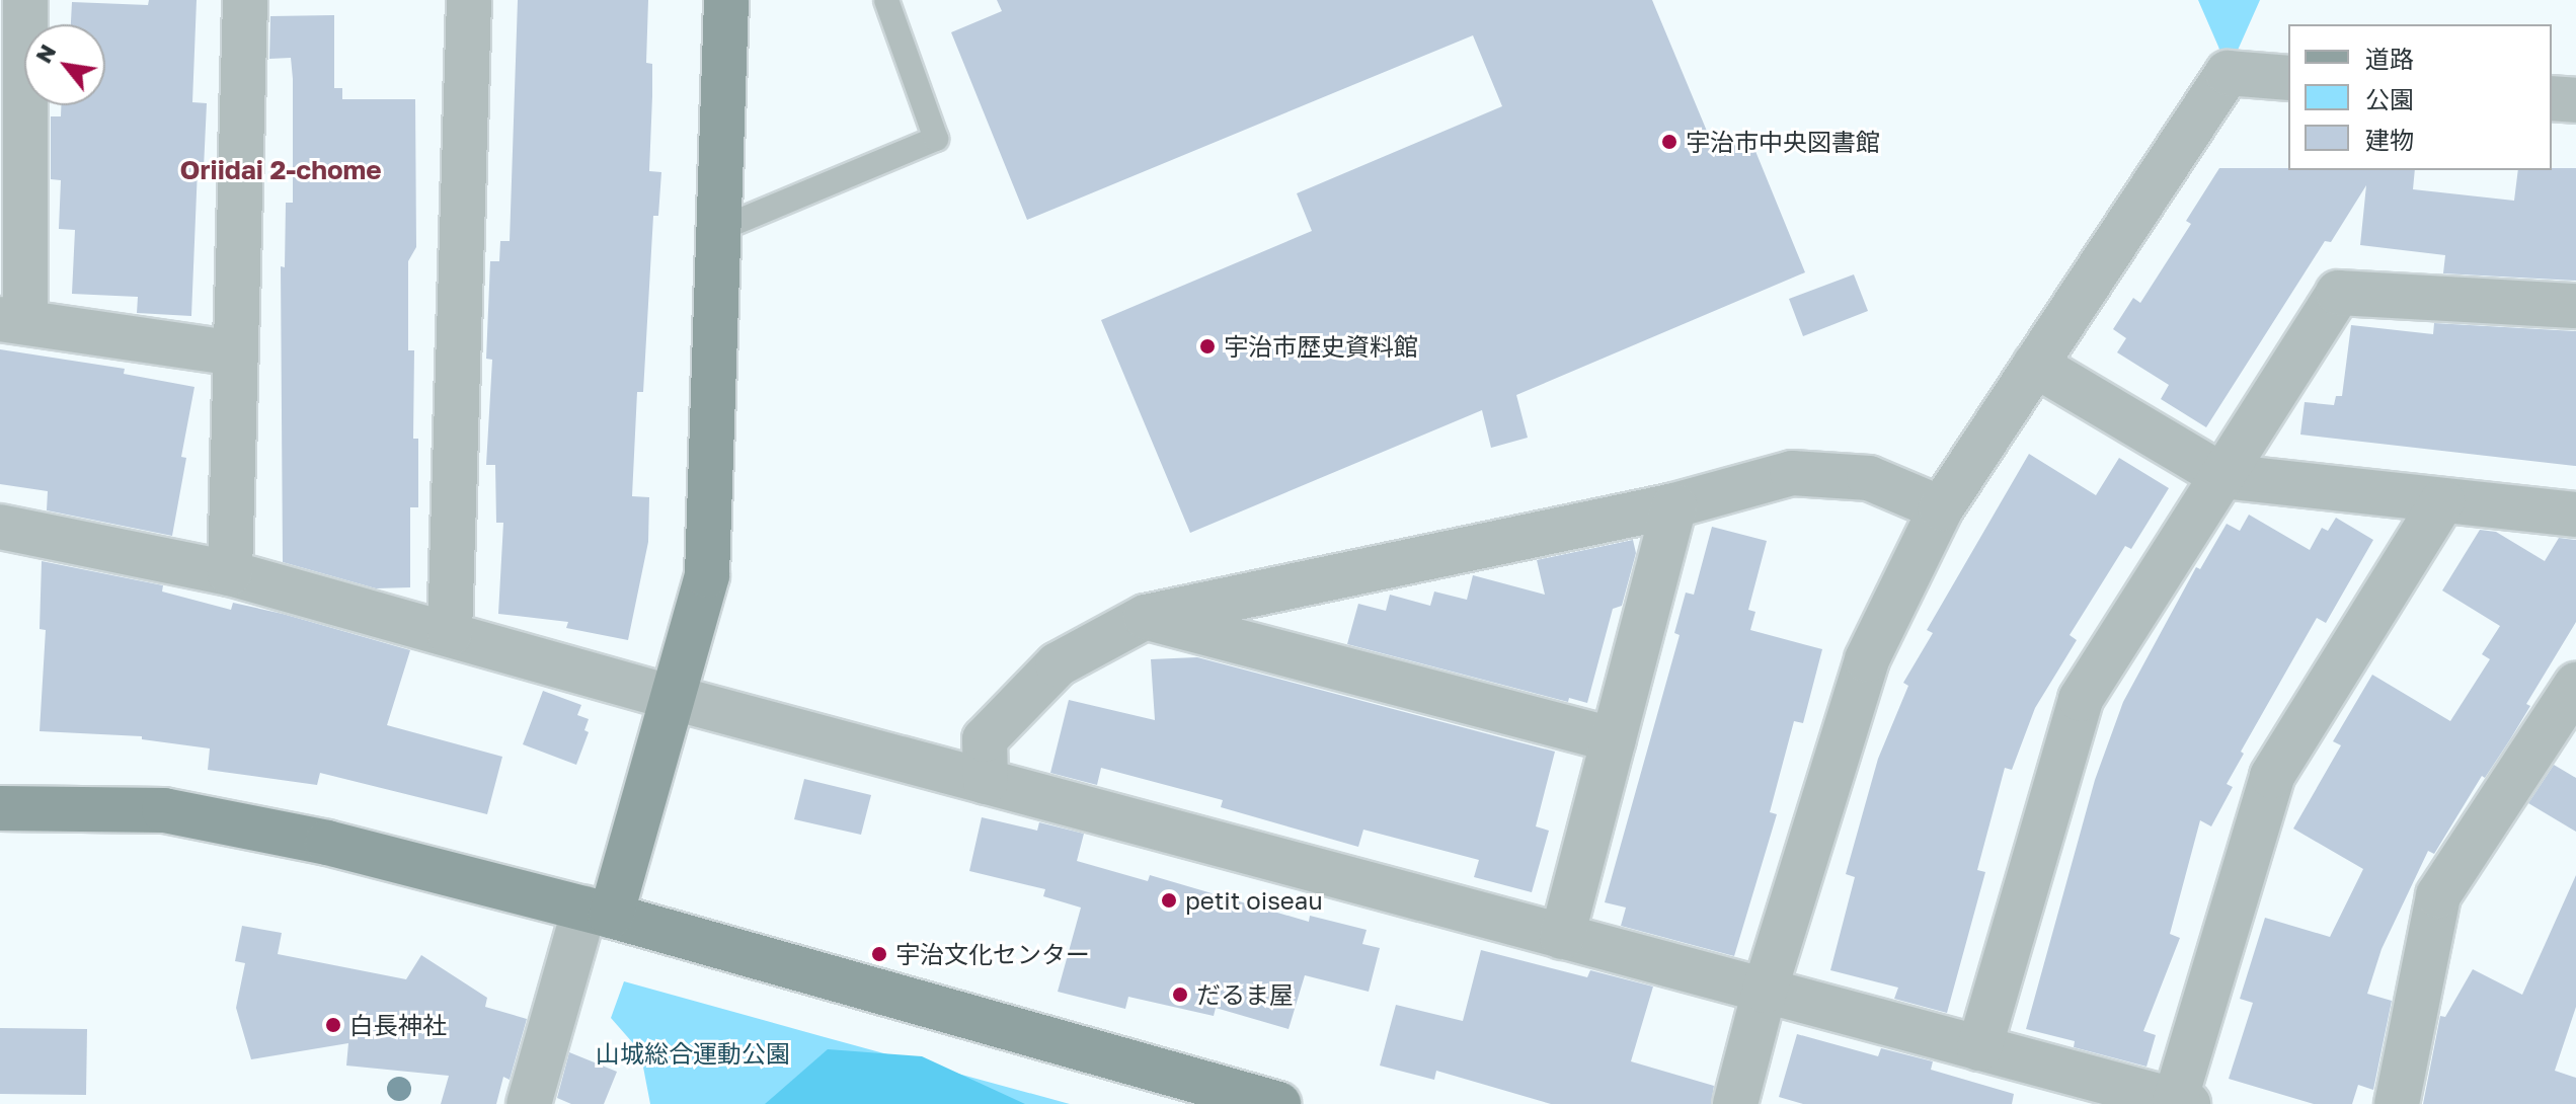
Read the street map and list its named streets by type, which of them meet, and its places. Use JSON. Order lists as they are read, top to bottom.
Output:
{
  "districts": ["Oriidai 2-chome"],
  "parks": ["山城総合運動公園"],
  "places": [
    "宇治市中央図書館",
    "宇治市歴史資料館",
    "petit oiseau",
    "宇治文化センター",
    "だるま屋",
    "白長神社"
  ],
  "legend": ["道路", "公園", "建物"],
  "north": "top left"
}
